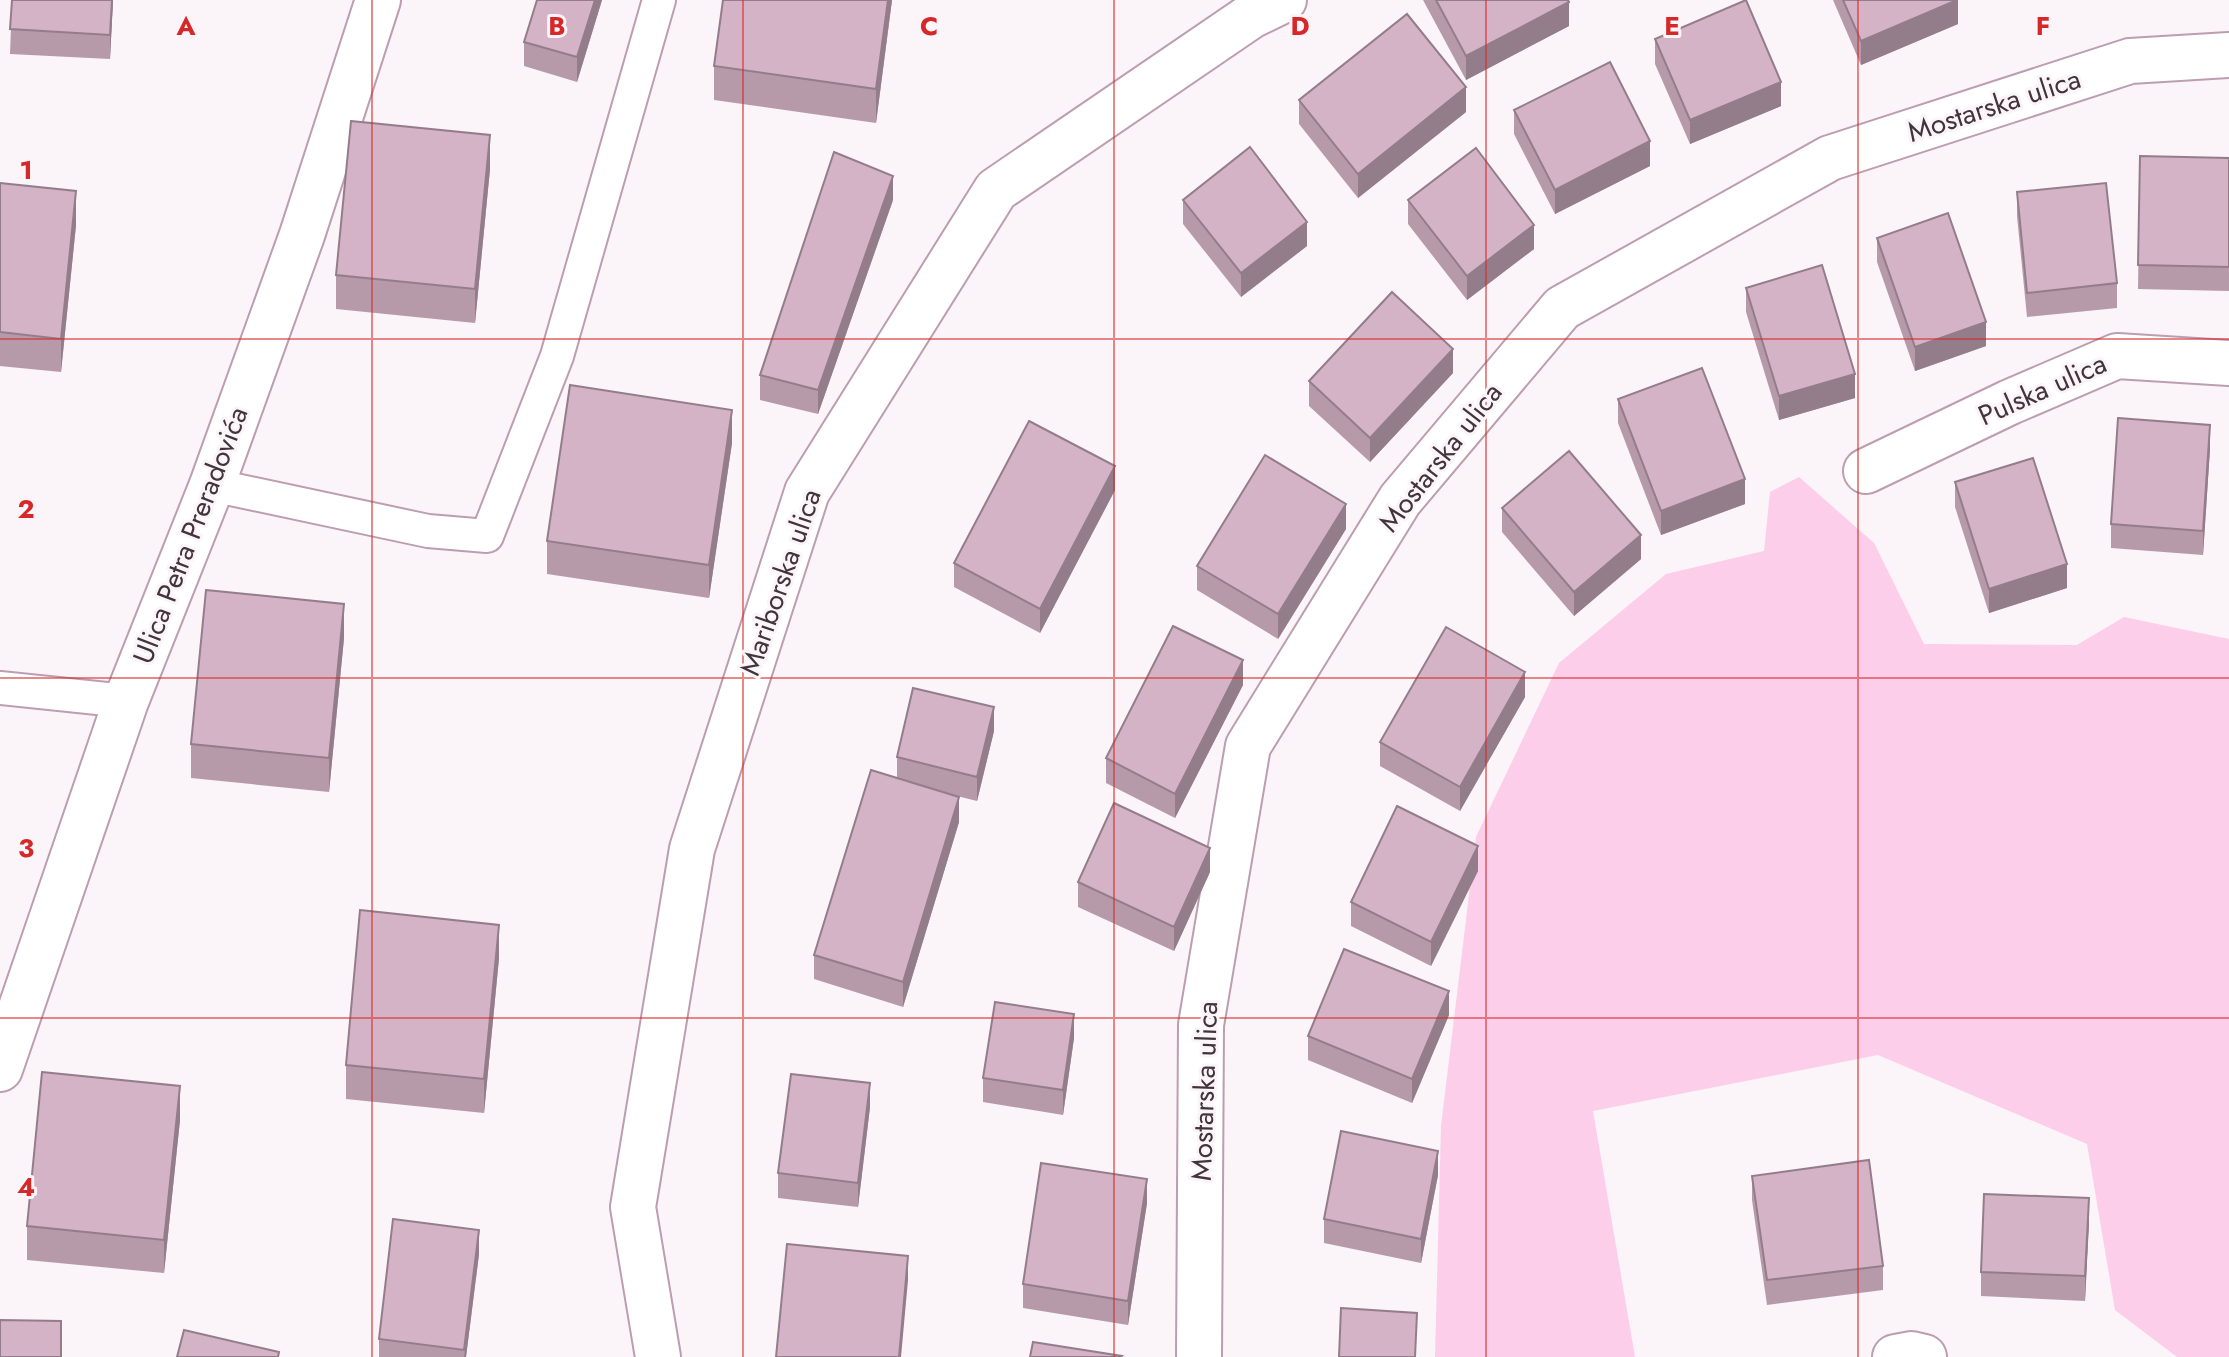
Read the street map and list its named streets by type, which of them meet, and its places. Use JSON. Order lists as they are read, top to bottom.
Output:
{
  "streets": {
    "street": [
      "Mostarska ulica",
      "Pulska ulica",
      "Ulica Petra Preradovića",
      "Mariborska ulica"
    ]
  },
  "grid": {
    "columns": [
      "A",
      "B",
      "C",
      "D",
      "E",
      "F"
    ],
    "rows": [
      "1",
      "2",
      "3",
      "4"
    ]
  }
}
